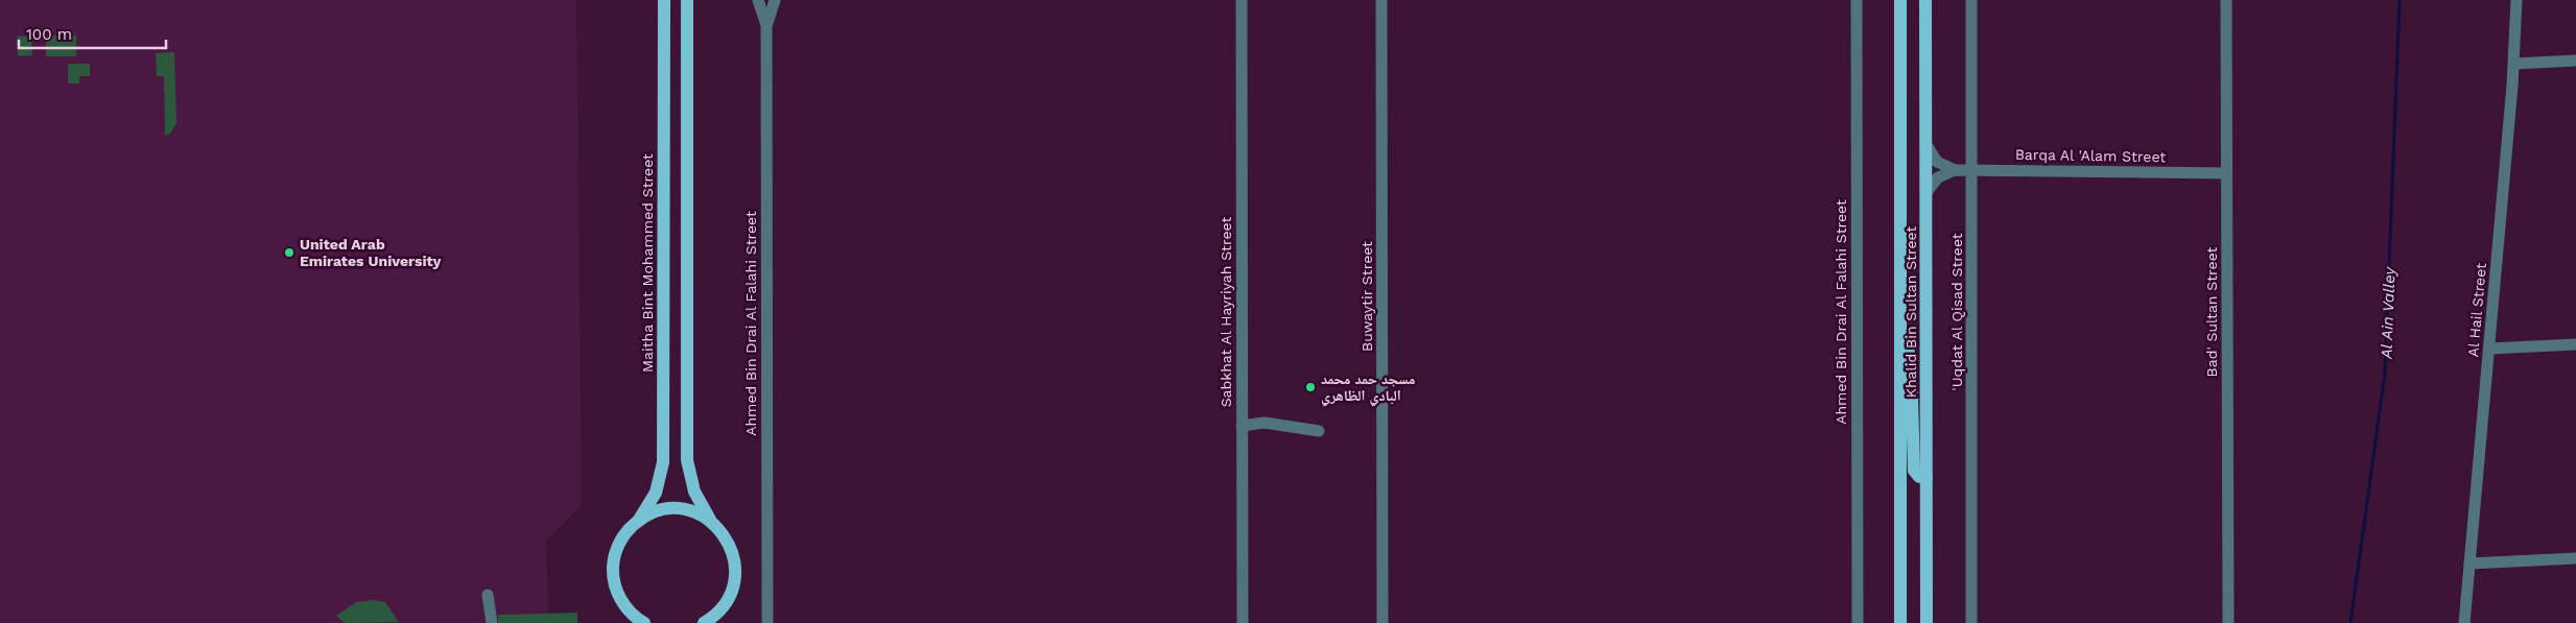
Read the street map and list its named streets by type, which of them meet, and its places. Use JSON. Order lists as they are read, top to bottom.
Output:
{
  "streets": {
    "main road": ["Maitha Bint Mohammed Street", "Khalid Bin Sultan Street"],
    "street": [
      "Barqa Al 'Alam Street",
      "Buwaytir Street",
      "Al Hail Street",
      "Sabkhat Al Hayriyah Street",
      "Ahmed Bin Drai Al Falahi Street",
      "'Uqdat Al Qisad Street",
      "Bad' Sultan Street"
    ]
  },
  "crossings": [
    ["Barqa Al 'Alam Street", "'Uqdat Al Qisad Street"],
    ["Barqa Al 'Alam Street", "Bad' Sultan Street"]
  ],
  "water": ["Al Ain Valley"],
  "places": ["United Arab Emirates University", "مسجد حمد محمد البادي الظاهري"],
  "scale_bar": "100 m"
}
